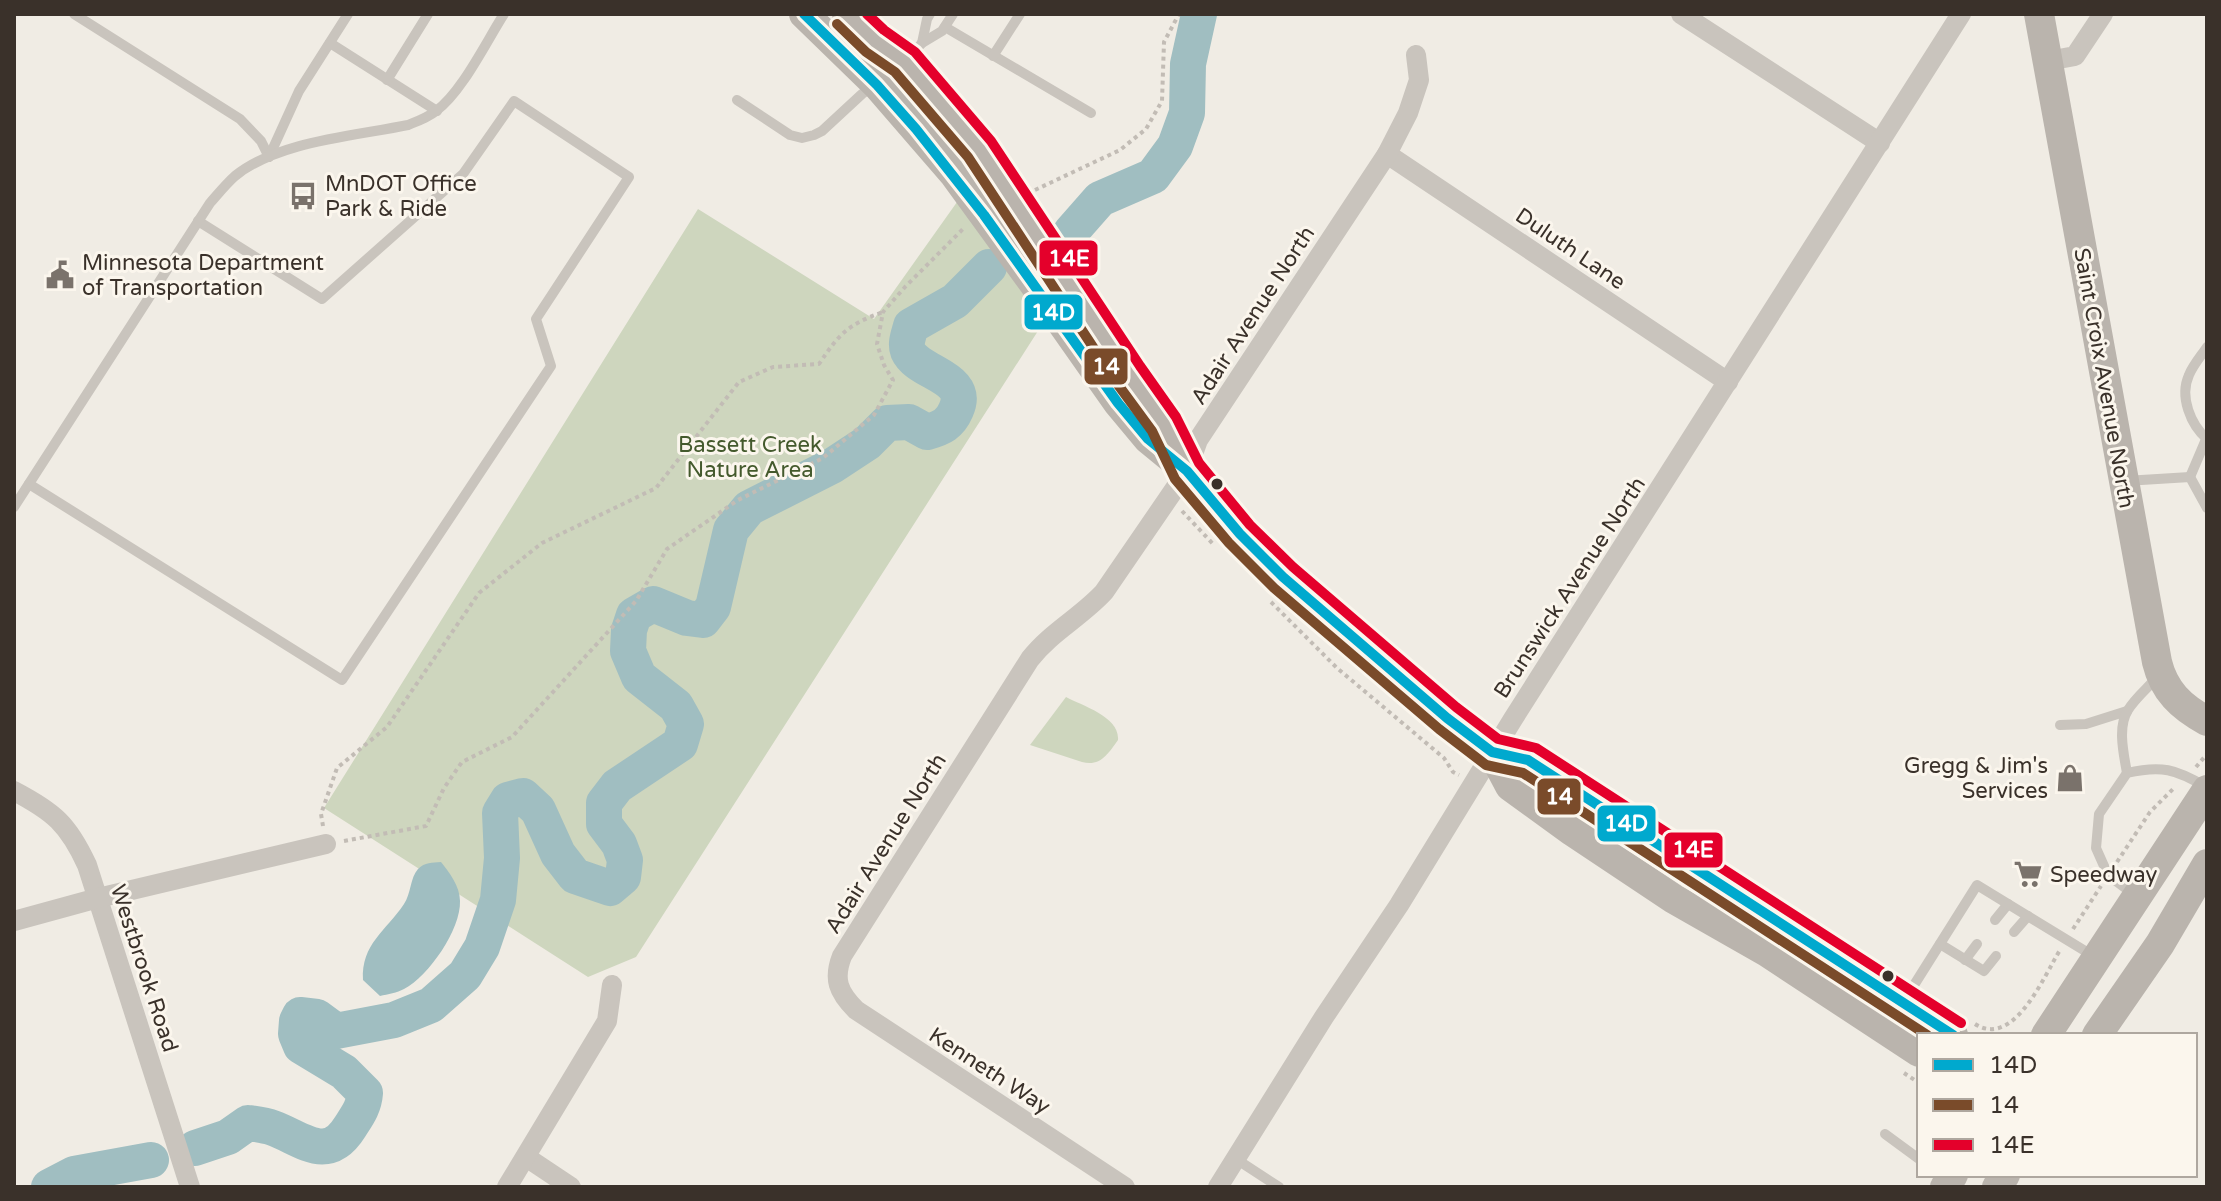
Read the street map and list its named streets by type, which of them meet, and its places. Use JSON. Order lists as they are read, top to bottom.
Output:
{
  "streets": {
    "street": [
      "Duluth Lane",
      "Adair Avenue North",
      "Saint Croix Avenue North",
      "Brunswick Avenue North",
      "Westbrook Road",
      "Kenneth Way"
    ]
  },
  "crossings": [
    ["Duluth Lane", "Adair Avenue North"],
    ["Duluth Lane", "Brunswick Avenue North"],
    ["Adair Avenue North", "Kenneth Way"]
  ],
  "parks": ["Bassett Creek Nature Area"],
  "places": {
    "bus stop": ["MnDOT Office Park & Ride"],
    "public building": ["Minnesota Department of Transportation"],
    "shop": ["Gregg & Jim's Services"],
    "supermarket": ["Speedway"]
  },
  "lines": ["transit line 14D", "transit line 14E", "transit line 14"],
  "legend": ["14D", "14", "14E"]
}
